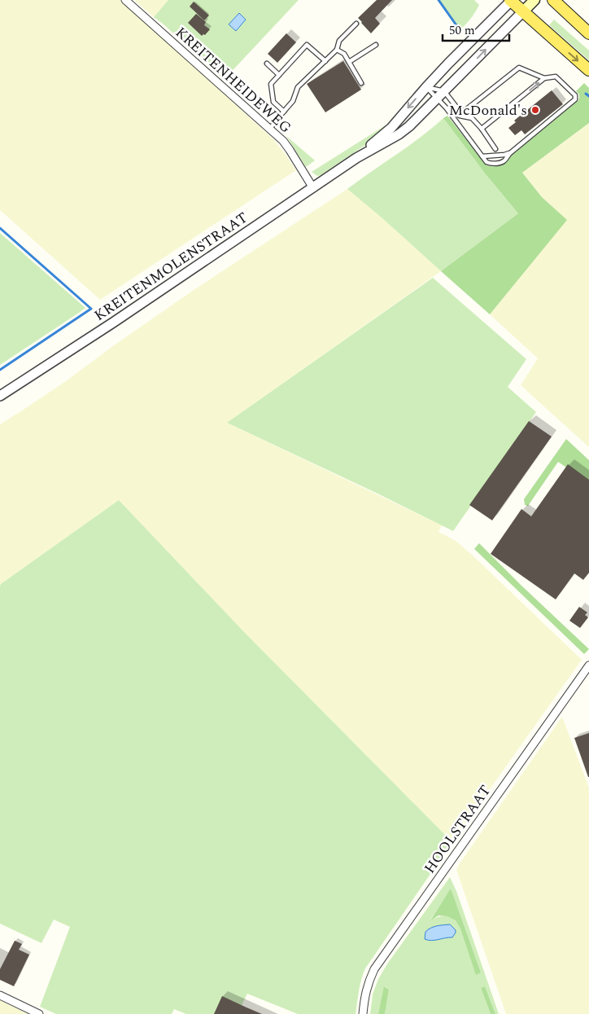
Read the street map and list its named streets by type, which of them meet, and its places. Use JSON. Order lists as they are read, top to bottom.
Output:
{
  "streets": {
    "street": ["KREITENHEIDEWEG", "KREITENMOLENSTRAAT", "HOOLSTRAAT"]
  },
  "crossings": [
    ["KREITENHEIDEWEG", "KREITENMOLENSTRAAT"]
  ],
  "places": ["McDonald's"],
  "scale_bar": "50 m"
}
